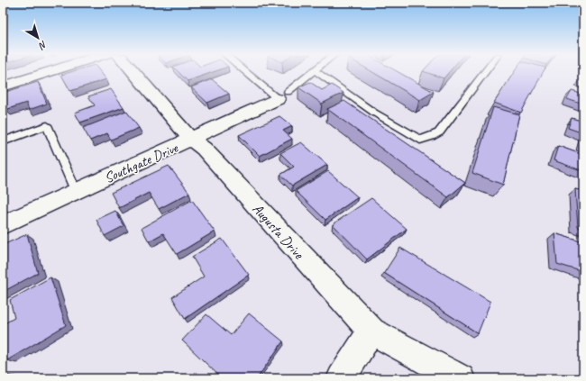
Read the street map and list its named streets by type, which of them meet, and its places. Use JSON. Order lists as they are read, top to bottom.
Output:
{
  "streets": {
    "street": ["Southgate Drive", "Augusta Drive"]
  },
  "crossings": [
    ["Southgate Drive", "Augusta Drive"]
  ],
  "north": "bottom right"
}
